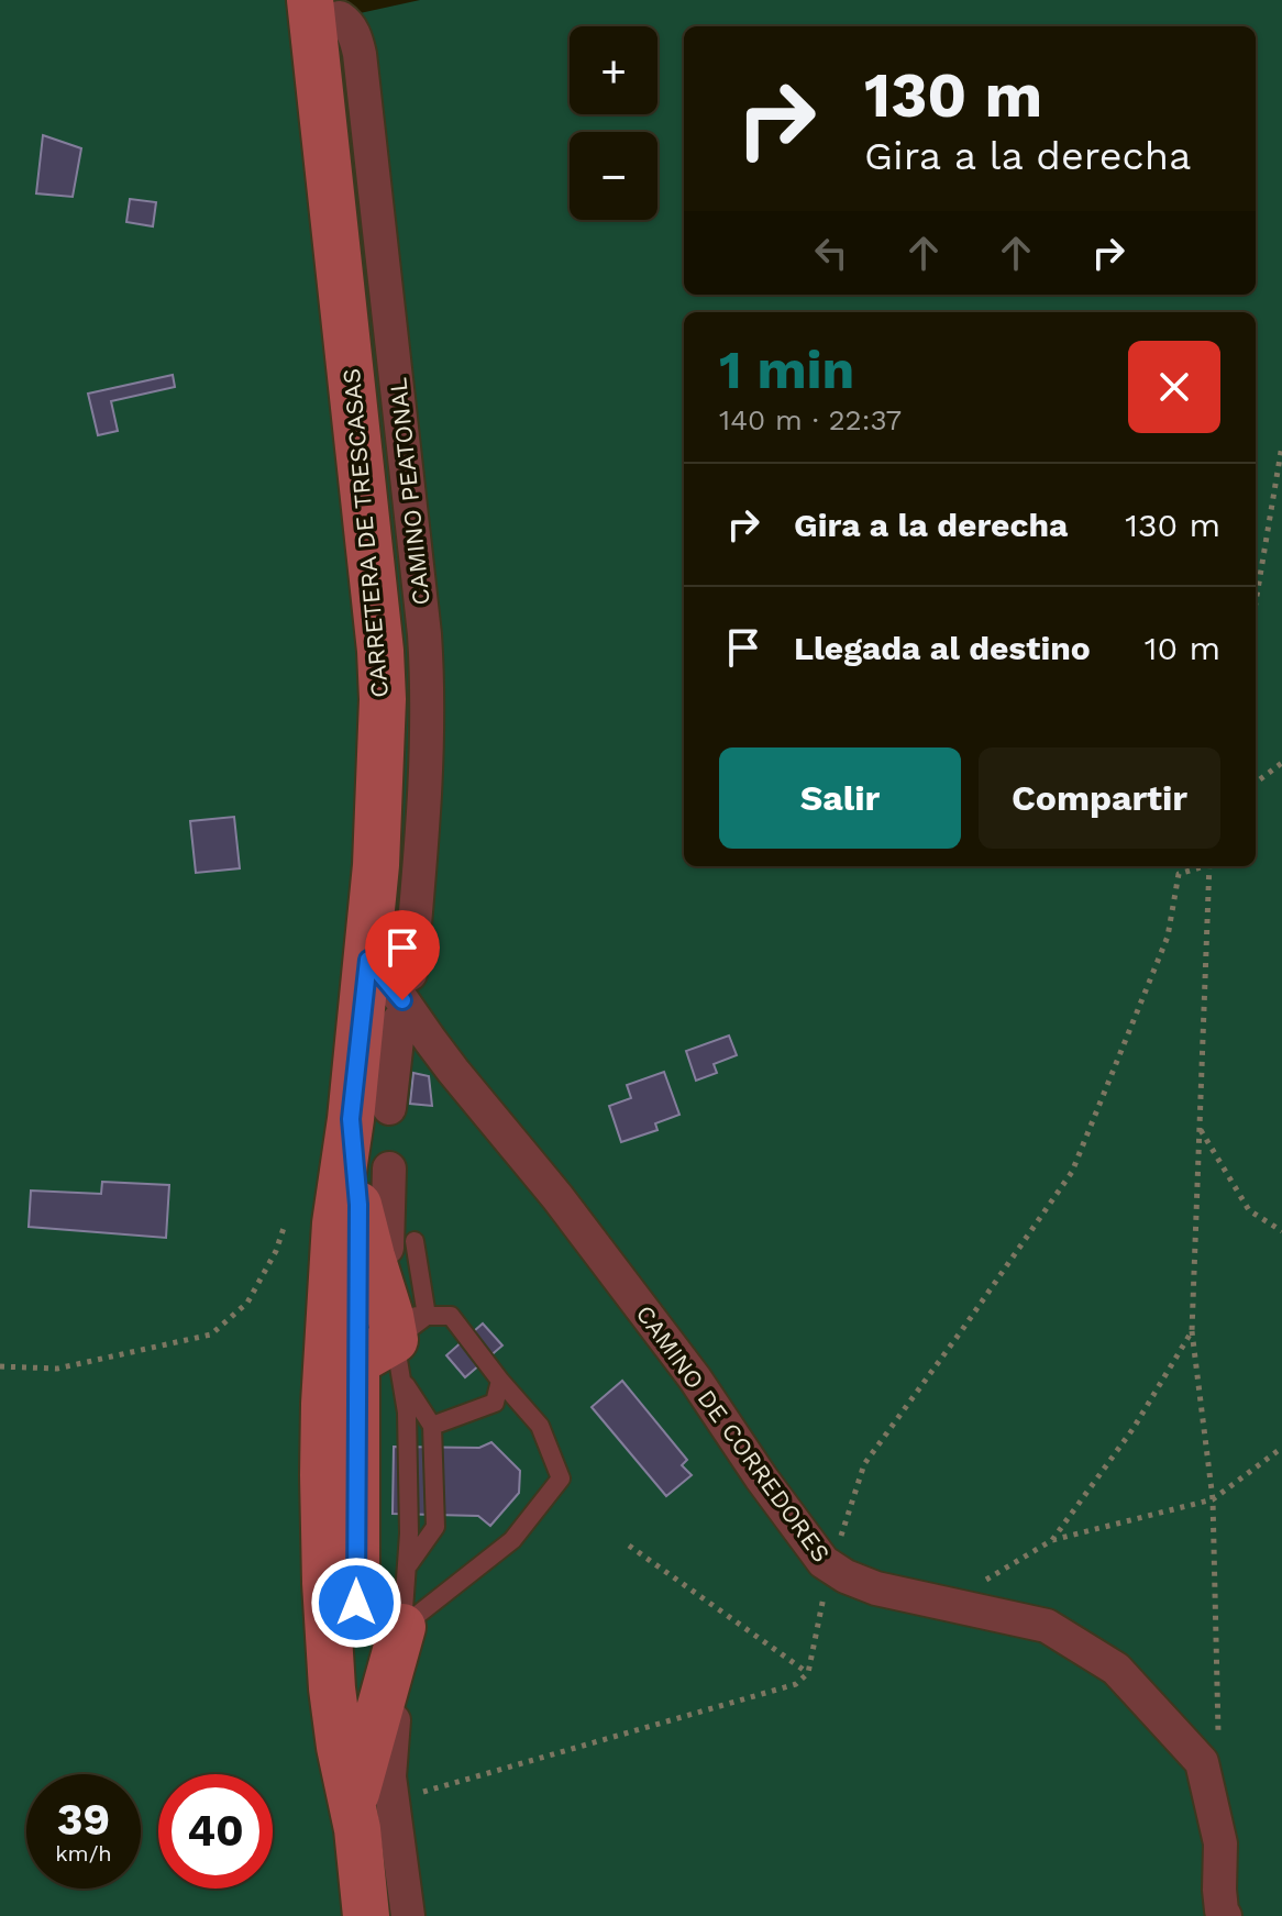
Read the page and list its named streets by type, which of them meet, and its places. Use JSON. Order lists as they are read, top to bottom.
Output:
{
  "streets": {
    "street": ["CARRETERA DE TRESCASAS", "CAMINO DE CORREDORES"]
  },
  "crossings": [
    ["CARRETERA DE TRESCASAS", "CAMINO DE CORREDORES"]
  ],
  "page": {
    "map_buttons": ["+", "−"],
    "turn": ["130 m", "Gira a la derecha"],
    "heading": ["1 min", "140 m · 22:37"],
    "list": [
      {
        "name": "Gira a la derecha",
        "value": "130 m"
      },
      {
        "name": "Llegada al destino",
        "value": "10 m"
      }
    ],
    "buttons": ["Salir", "Compartir"],
    "speed": "39 km/h",
    "limit": "40"
  }
}
